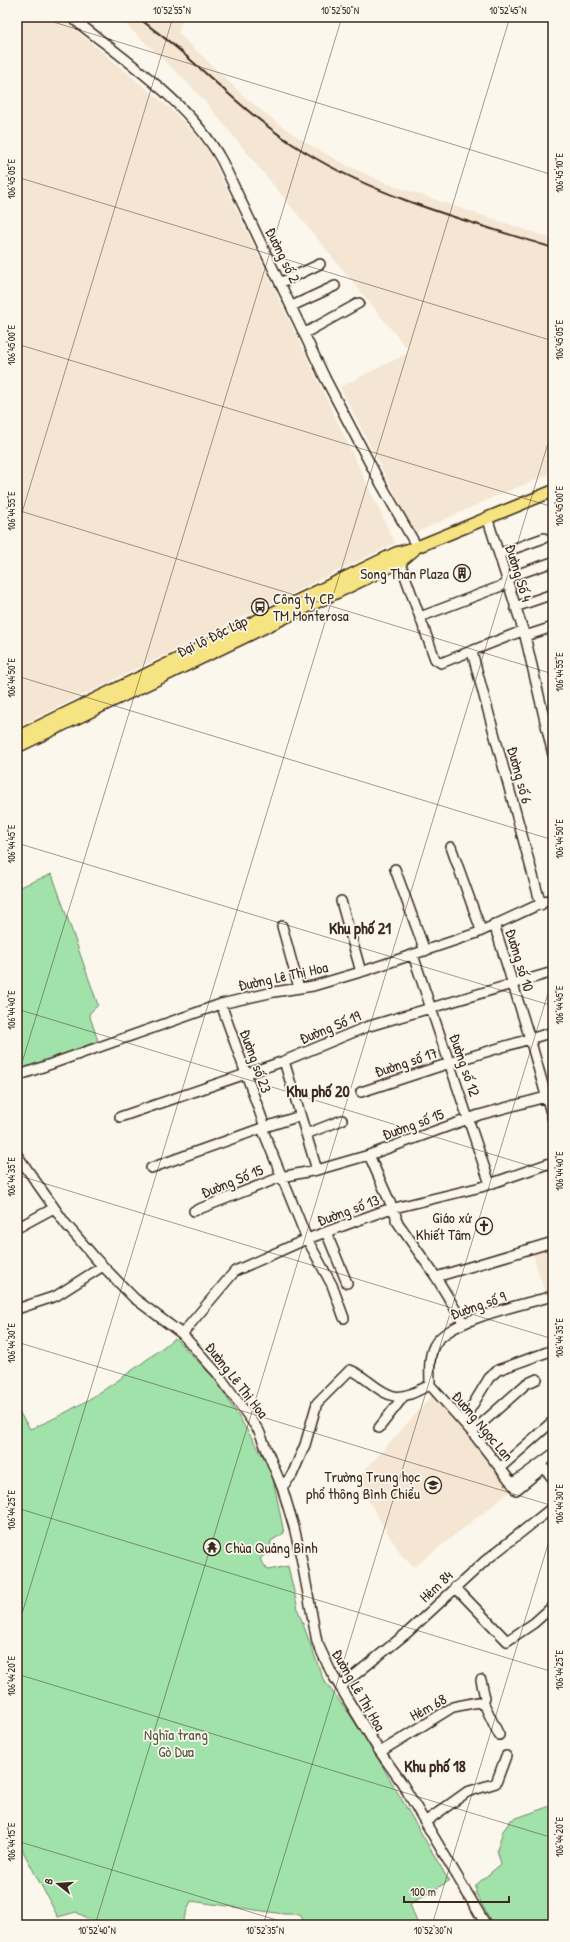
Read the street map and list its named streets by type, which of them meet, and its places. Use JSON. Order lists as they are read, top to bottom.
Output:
{
  "streets": {
    "main road": ["Đại lộ Độc Lập"],
    "street": [
      "Đường số 2",
      "Đường Số 4",
      "Đường số 6",
      "Đường số 10",
      "Đường Lê Thị Hoa",
      "Đường Số 19",
      "Đường số 23",
      "Đường số 17",
      "Đường số 12",
      "Đường số 15",
      "Đường Số 15",
      "Đường số 13",
      "Đường số 9",
      "Đường Ngọc Lan",
      "Hẻm 84",
      "Hẻm 68"
    ]
  },
  "crossings": [
    ["Đường số 2", "Đại lộ Độc Lập"],
    ["Đường Số 4", "Đại lộ Độc Lập"],
    ["Đường số 6", "Đường Lê Thị Hoa"],
    ["Đường số 10", "Đường Lê Thị Hoa"],
    ["Đường số 10", "Đường Số 19"],
    ["Đường số 10", "Đường số 17"],
    ["Đường số 10", "Đường số 15"],
    ["Đường Lê Thị Hoa", "Đường số 23"],
    ["Đường Lê Thị Hoa", "Đường số 12"],
    ["Đường Lê Thị Hoa", "Đường số 13"],
    ["Đường Lê Thị Hoa", "Hẻm 84"],
    ["Đường Lê Thị Hoa", "Hẻm 68"],
    ["Đường Số 19", "Đường số 23"],
    ["Đường Số 19", "Đường số 12"],
    ["Đường số 23", "Đường số 15"],
    ["Đường số 23", "Đường Số 15"],
    ["Đường số 23", "Đường số 13"],
    ["Đường số 17", "Đường số 12"],
    ["Đường số 12", "Đường số 15"],
    ["Đường số 12", "Đường số 13"],
    ["Đường số 15", "Đường Số 15"],
    ["Đường số 9", "Đường Ngọc Lan"]
  ],
  "districts": ["Khu phố 21", "Khu phố 20", "Khu phố 18"],
  "parks": ["Nghĩa trang Gò Dưa"],
  "places": {
    "building": ["Song Than Plaza"],
    "bus stop": ["Công ty CP TM Monterosa"],
    "church": ["Giáo xứ Khiết Tâm"],
    "school or university": ["Trường Trung học phổ thông Bình Chiểu"],
    "temple": ["Chùa Quảng Bình"]
  },
  "scale_bar": "100 m",
  "north": "left",
  "coordinates": [
    "10°52'55\"N",
    "10°52'50\"N",
    "10°52'45\"N",
    "106°45'10\"E",
    "106°45'05\"E",
    "106°45'00\"E",
    "106°44'55\"E",
    "106°44'50\"E",
    "106°44'45\"E",
    "106°44'40\"E",
    "106°44'35\"E",
    "106°44'30\"E",
    "106°44'25\"E",
    "106°44'20\"E",
    "106°44'15\"E",
    "10°52'40\"N",
    "10°52'35\"N",
    "10°52'30\"N"
  ]
}
